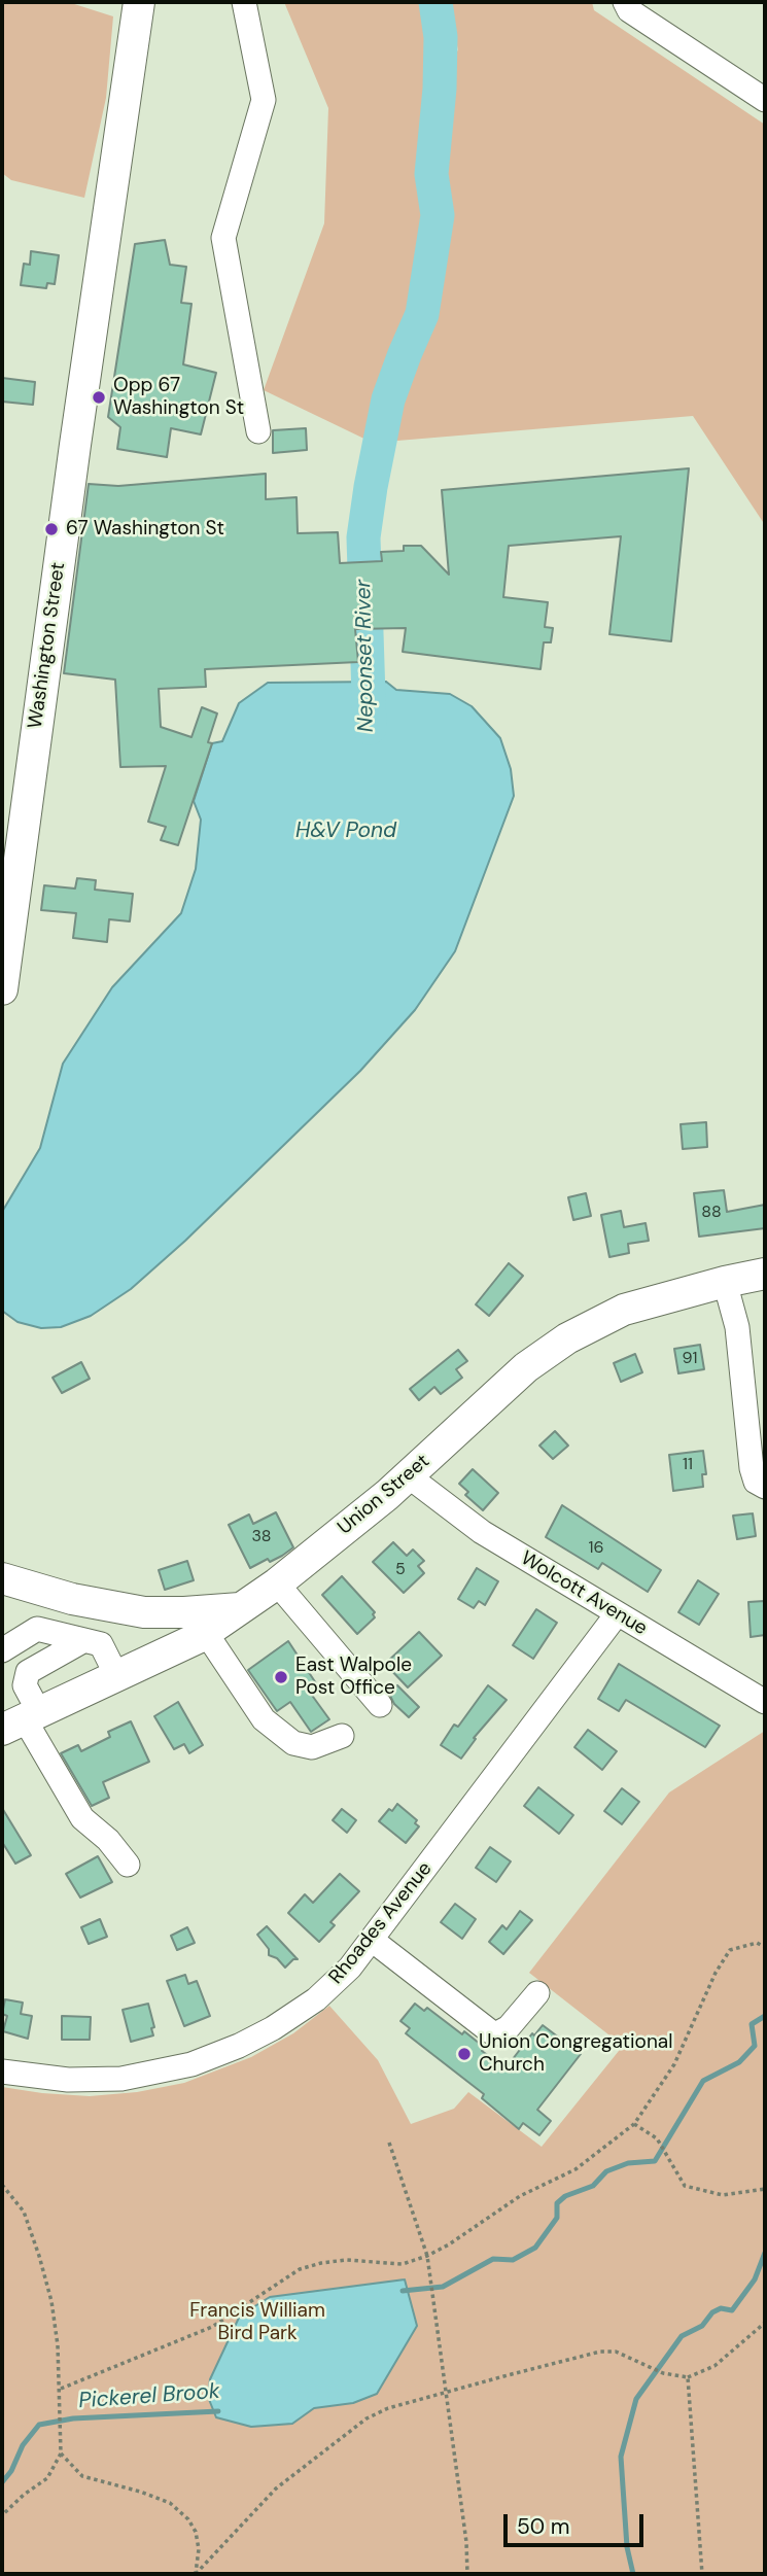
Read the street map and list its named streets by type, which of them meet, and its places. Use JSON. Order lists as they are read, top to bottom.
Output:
{
  "streets": {
    "main road": ["Washington Street", "Union Street"],
    "street": ["Wolcott Avenue", "Rhoades Avenue"]
  },
  "crossings": [
    ["Union Street", "Wolcott Avenue"],
    ["Wolcott Avenue", "Rhoades Avenue"]
  ],
  "water": ["Neponset River", "H&V Pond", "Pickerel Brook"],
  "parks": ["Francis William Bird Park"],
  "places": [
    "Opp 67 Washington St",
    "67 Washington St",
    "East Walpole Post Office",
    "Union Congregational Church"
  ],
  "house_numbers": [
    "88",
    "91",
    "11",
    "38",
    "16",
    "5"
  ],
  "scale_bar": "50 m"
}
